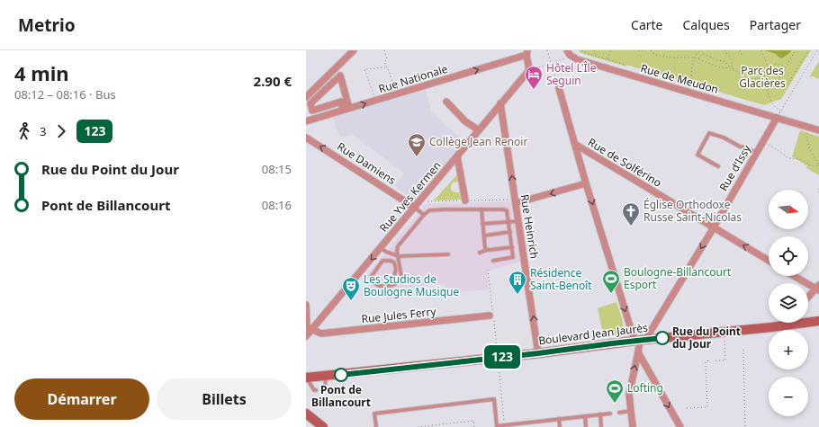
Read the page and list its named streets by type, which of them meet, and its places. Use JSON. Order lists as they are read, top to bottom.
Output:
{
  "streets": {
    "street": [
      "Rue Nationale",
      "Rue de Meudon",
      "Rue de Solférino",
      "Rue Damiens",
      "Rue d'Issy",
      "Rue Yves Kermen",
      "Rue Heinrich",
      "Rue Jules Ferry",
      "Boulevard Jean Jaurès"
    ]
  },
  "crossings": [
    ["Rue de Meudon", "Rue d'Issy"],
    ["Rue de Solférino", "Rue d'Issy"],
    ["Rue Damiens", "Rue Yves Kermen"],
    ["Rue d'Issy", "Boulevard Jean Jaurès"],
    ["Rue Yves Kermen", "Rue Heinrich"],
    ["Rue Yves Kermen", "Rue Jules Ferry"],
    ["Rue Heinrich", "Boulevard Jean Jaurès"]
  ],
  "one_way": [
    "Rue Nationale",
    "Rue Damiens",
    "Rue d'Issy",
    "Rue Heinrich"
  ],
  "parks": ["Parc des Glacières"],
  "places": {
    "hotel": ["Hôtel L'Île Seguin"],
    "school or university": ["Collège Jean Renoir"],
    "church": ["Église Orthodoxe Russe Saint-Nicolas"],
    "sports": ["Boulogne-Billancourt Esport", "Lofting"],
    "building": ["Résidence Saint-Benoît"],
    "theatre": ["Les Studios de Boulogne Musique"],
    "other": ["Rue du Point du Jour", "Pont de Billancourt"]
  },
  "lines": ["bus line 123"],
  "north": "right",
  "page": {
    "header": "Metrio",
    "nav": ["Carte", "Calques", "Partager"],
    "heading": ["4 min", "08:12 – 08:16 · Bus", "2.90 €"],
    "on_map": "123",
    "legs": ["3", "123"],
    "list": [
      {
        "name": "Rue du Point du Jour",
        "value": "08:15"
      },
      {
        "name": "Pont de Billancourt",
        "value": "08:16"
      }
    ],
    "map_buttons": ["+", "−"],
    "buttons": ["Démarrer", "Billets"]
  }
}
